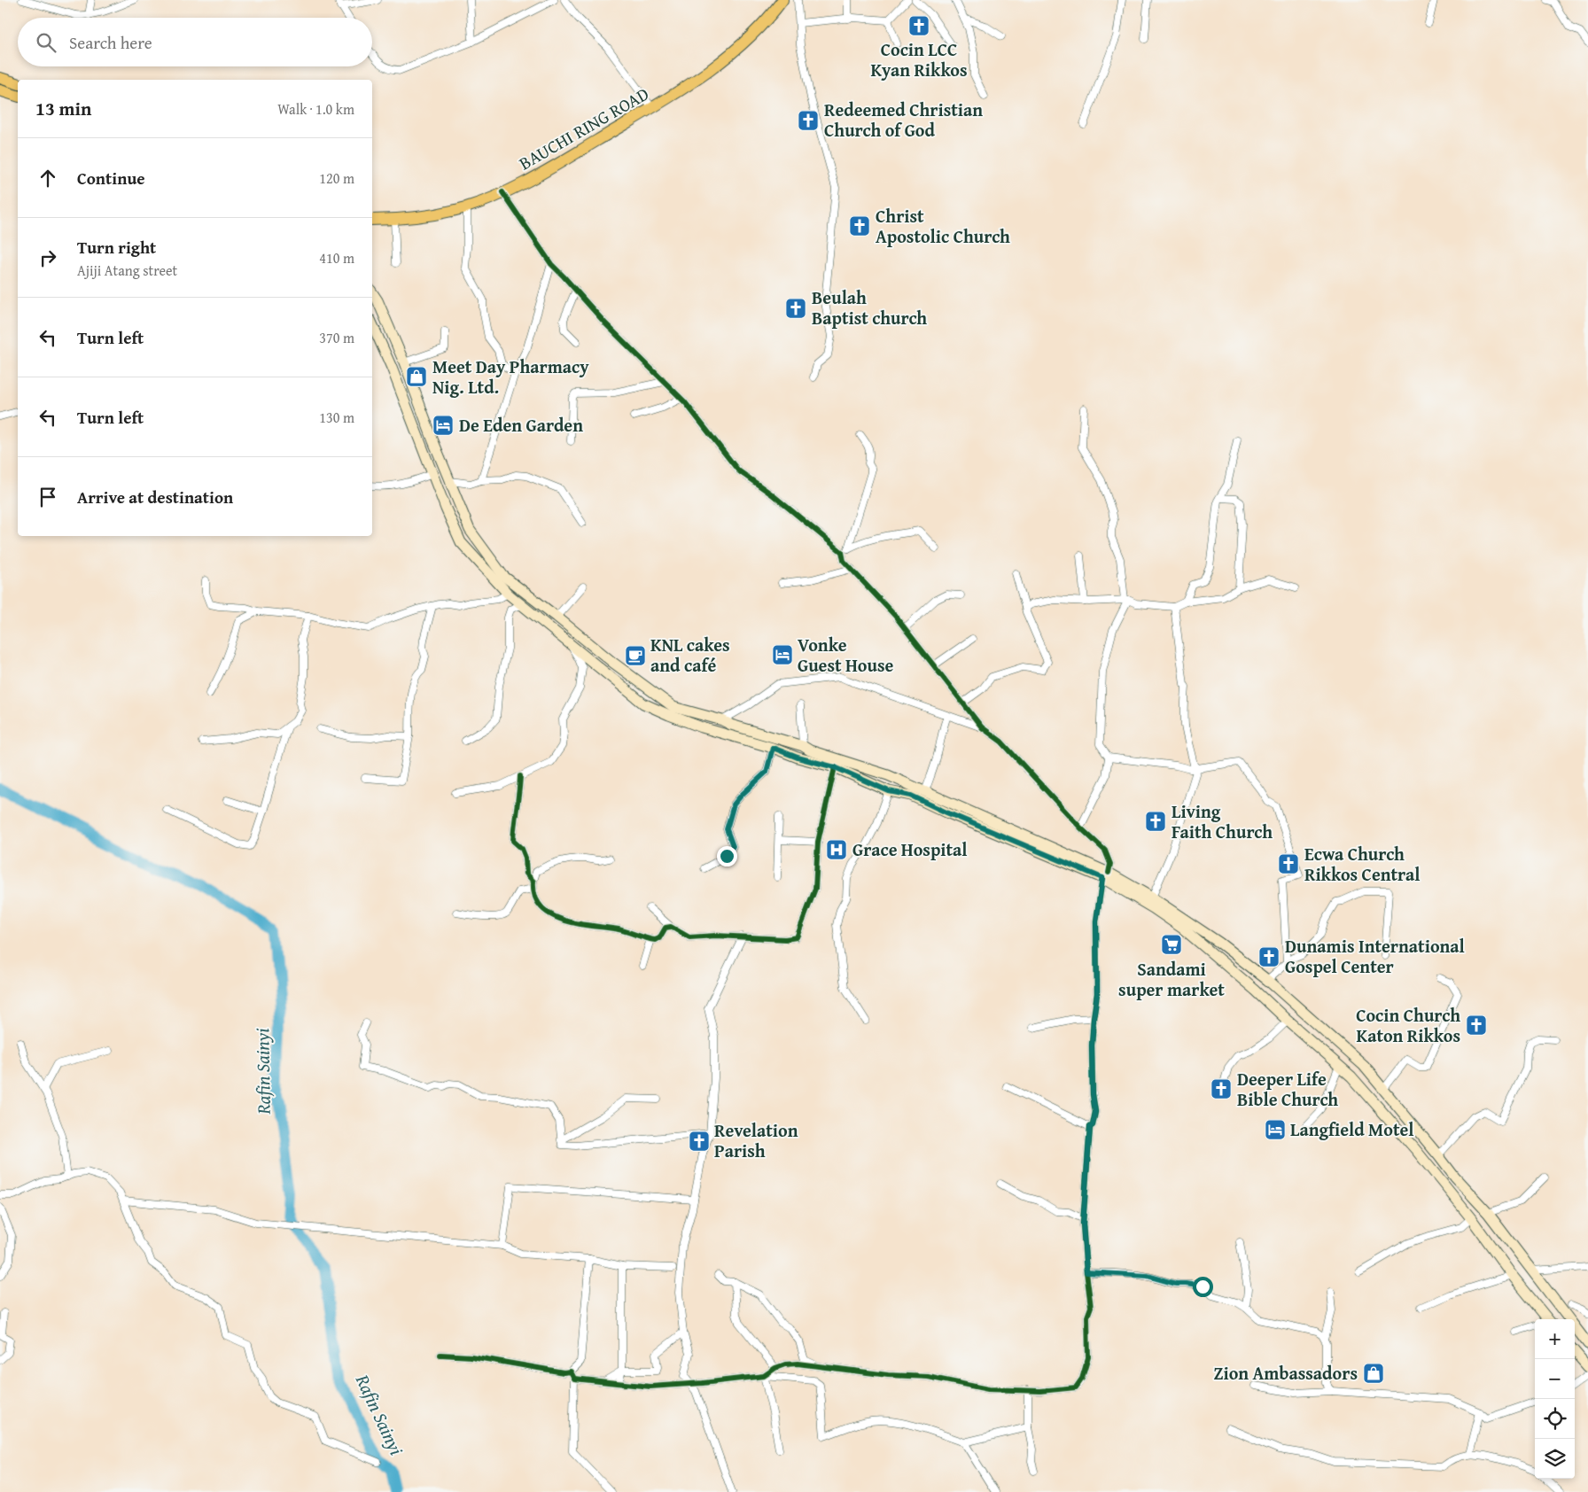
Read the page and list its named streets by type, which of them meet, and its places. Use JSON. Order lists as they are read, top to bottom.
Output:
{
  "streets": {
    "main road": ["BAUCHI RING ROAD"]
  },
  "water": ["Rafin Sainyi"],
  "places": {
    "church": [
      "Cocin LCC Kyan Rikkos",
      "Redeemed Christian Church of God",
      "Christ Apostolic Church",
      "Beulah Baptist church",
      "Living Faith Church",
      "Ecwa Church Rikkos Central",
      "Dunamis International Gospel Center",
      "Cocin Church Katon Rikkos",
      "Deeper Life Bible Church",
      "Revelation Parish"
    ],
    "shop": ["Meet Day Pharmacy Nig. Ltd.", "Zion Ambassadors"],
    "hotel": ["De Eden Garden", "Vonke Guest House", "Langfield Motel"],
    "cafe": ["KNL cakes and café"],
    "hospital": ["Grace Hospital"],
    "supermarket": ["Sandami super market"]
  },
  "page": {
    "search": "Search here",
    "heading": ["13 min", "Walk · 1.0 km"],
    "list": [
      ["Continue", "120 m"],
      ["Turn right", "Ajiji Atang street", "410 m"],
      ["Turn left", "370 m"],
      ["Turn left", "130 m"],
      "Arrive at destination"
    ],
    "map_buttons": ["+", "−"]
  }
}
